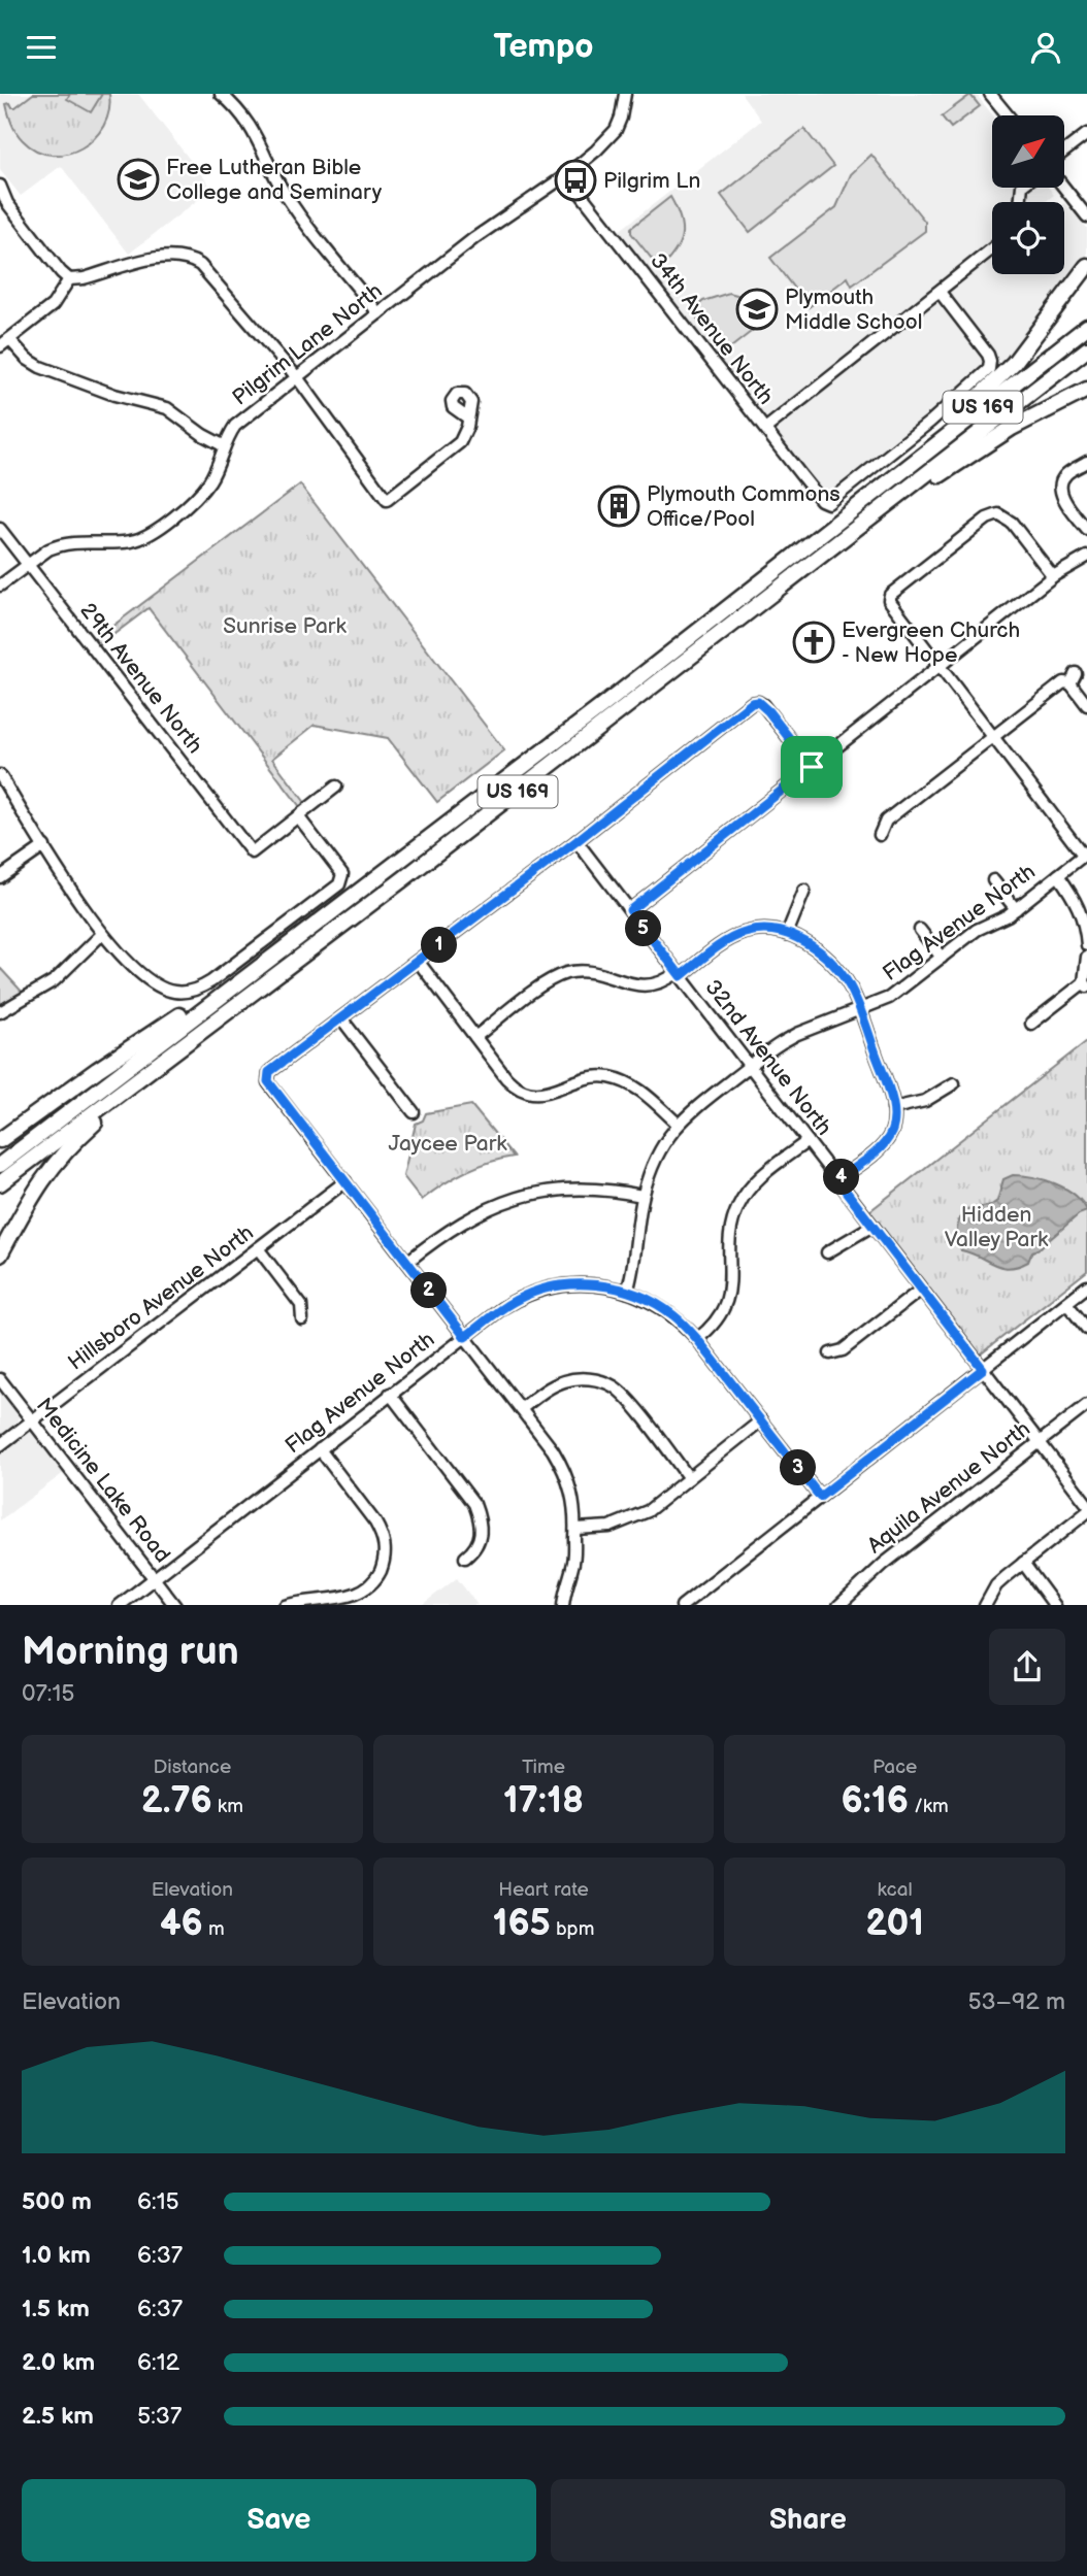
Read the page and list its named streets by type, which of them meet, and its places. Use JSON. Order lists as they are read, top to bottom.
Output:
{
  "streets": {
    "highway": ["US 169"],
    "street": [
      "34th Avenue North",
      "Pilgrim Lane North",
      "29th Avenue North",
      "Flag Avenue North",
      "32nd Avenue North",
      "Hillsboro Avenue North",
      "Medicine Lake Road",
      "Aquila Avenue North"
    ]
  },
  "crossings": [
    ["34th Avenue North", "Pilgrim Lane North"],
    ["Pilgrim Lane North", "29th Avenue North"],
    ["Flag Avenue North", "32nd Avenue North"],
    ["Flag Avenue North", "Medicine Lake Road"],
    ["32nd Avenue North", "Aquila Avenue North"],
    ["Hillsboro Avenue North", "Medicine Lake Road"]
  ],
  "parks": ["Sunrise Park", "Jaycee Park", "Hidden Valley Park"],
  "places": {
    "school or university": ["Free Lutheran Bible College and Seminary", "Plymouth Middle School"],
    "bus stop": ["Pilgrim Ln"],
    "building": ["Plymouth Commons Office/Pool"],
    "church": ["Evergreen Church - New Hope"]
  },
  "north": "top right",
  "page": {
    "header": "Tempo",
    "pins": [
      "5",
      "1",
      "4",
      "2",
      "3"
    ],
    "heading": ["Morning run", "07:15"],
    "stats": [
      ["Distance", "2.76 km"],
      ["Time", "17:18"],
      ["Pace", "6:16 /km"],
      ["Elevation", "46 m"],
      ["Heart rate", "165 bpm"],
      ["kcal", "201"]
    ],
    "chart": ["Elevation", "53–92 m"],
    "list": [
      {
        "name": "500 m",
        "note": "6:15"
      },
      {
        "name": "1.0 km",
        "note": "6:37"
      },
      {
        "name": "1.5 km",
        "note": "6:37"
      },
      {
        "name": "2.0 km",
        "note": "6:12"
      },
      {
        "name": "2.5 km",
        "note": "5:37"
      }
    ],
    "buttons": ["Save", "Share"]
  }
}
